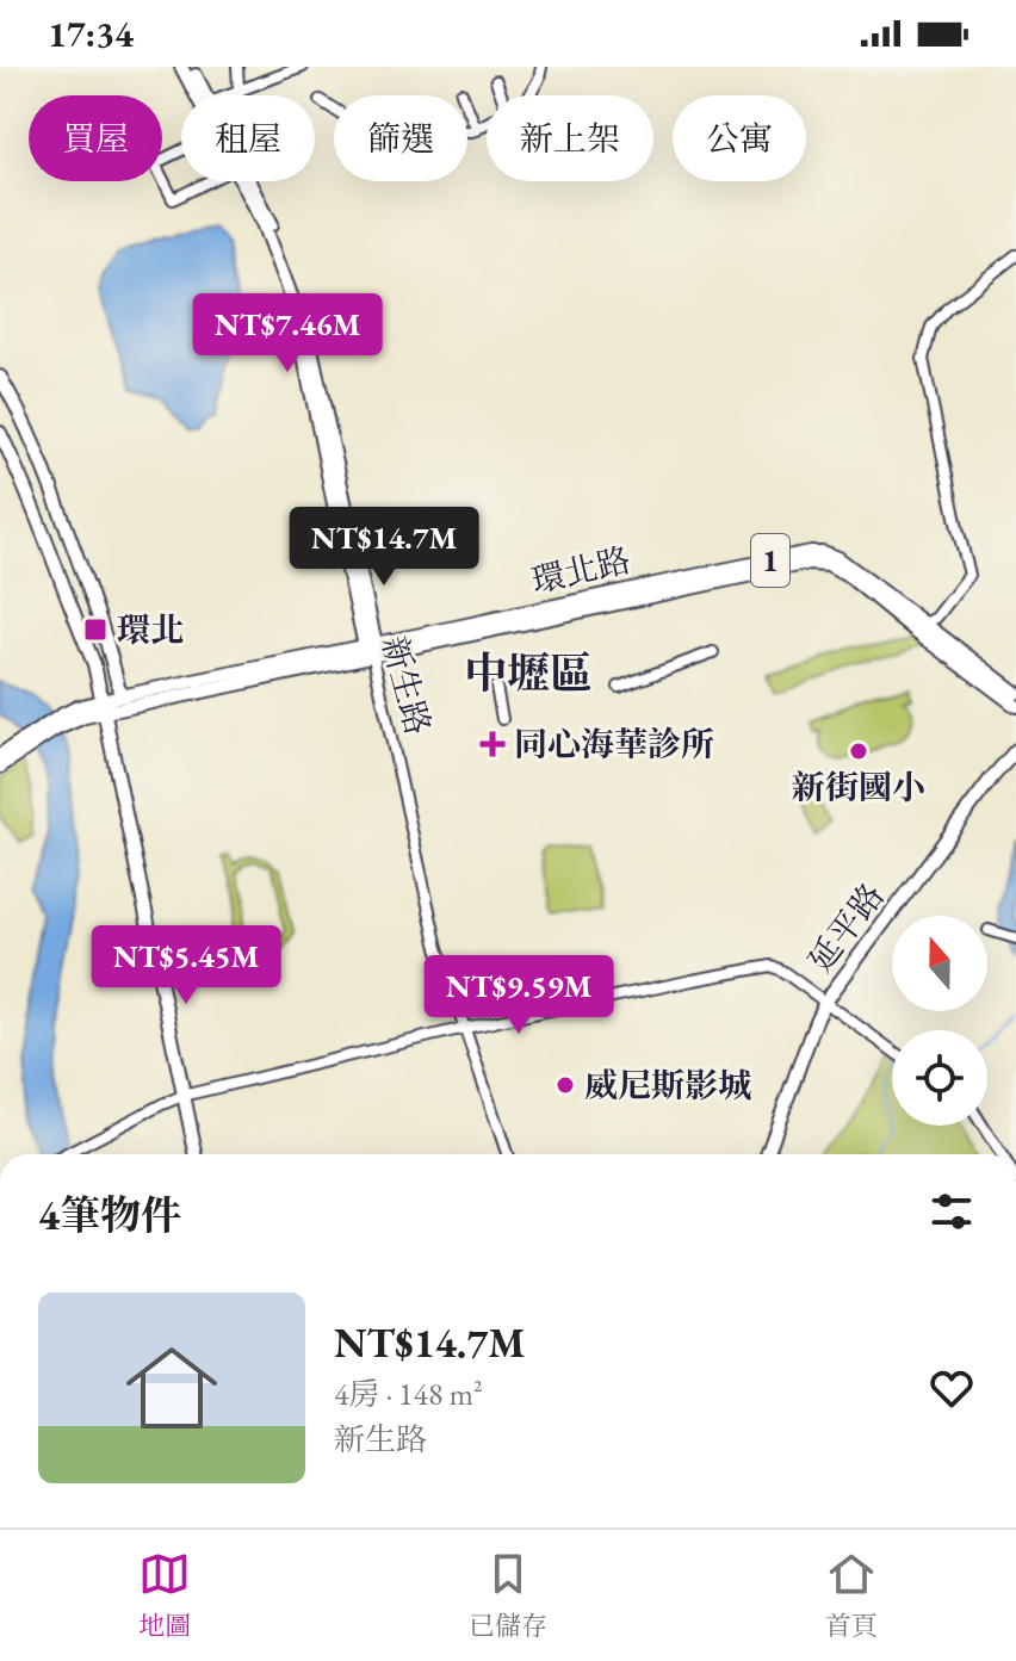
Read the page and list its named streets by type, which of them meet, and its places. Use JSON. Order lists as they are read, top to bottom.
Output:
{
  "streets": {
    "main road": [
      "1",
      "環北路",
      "新生路",
      "延平路"
    ]
  },
  "crossings": [
    ["環北路", "新生路"]
  ],
  "districts": ["中壢區"],
  "places": {
    "transit": ["環北"],
    "health": ["同心海華診所"],
    "other": ["新街國小", "威尼斯影城"]
  },
  "north": "top",
  "page": {
    "status": "17:34",
    "chip": [
      "買屋",
      "租屋",
      "篩選",
      "新上架",
      "公寓"
    ],
    "price": [
      "NT$7.46M",
      "NT$14.7M",
      "NT$5.45M",
      "NT$9.59M"
    ],
    "heading": "4筆物件",
    "list": [
      {
        "name": "NT$14.7M",
        "note": "4房 · 148 m² · 新生路"
      }
    ],
    "tabs": ["地圖", "已儲存", "首頁"]
  }
}
